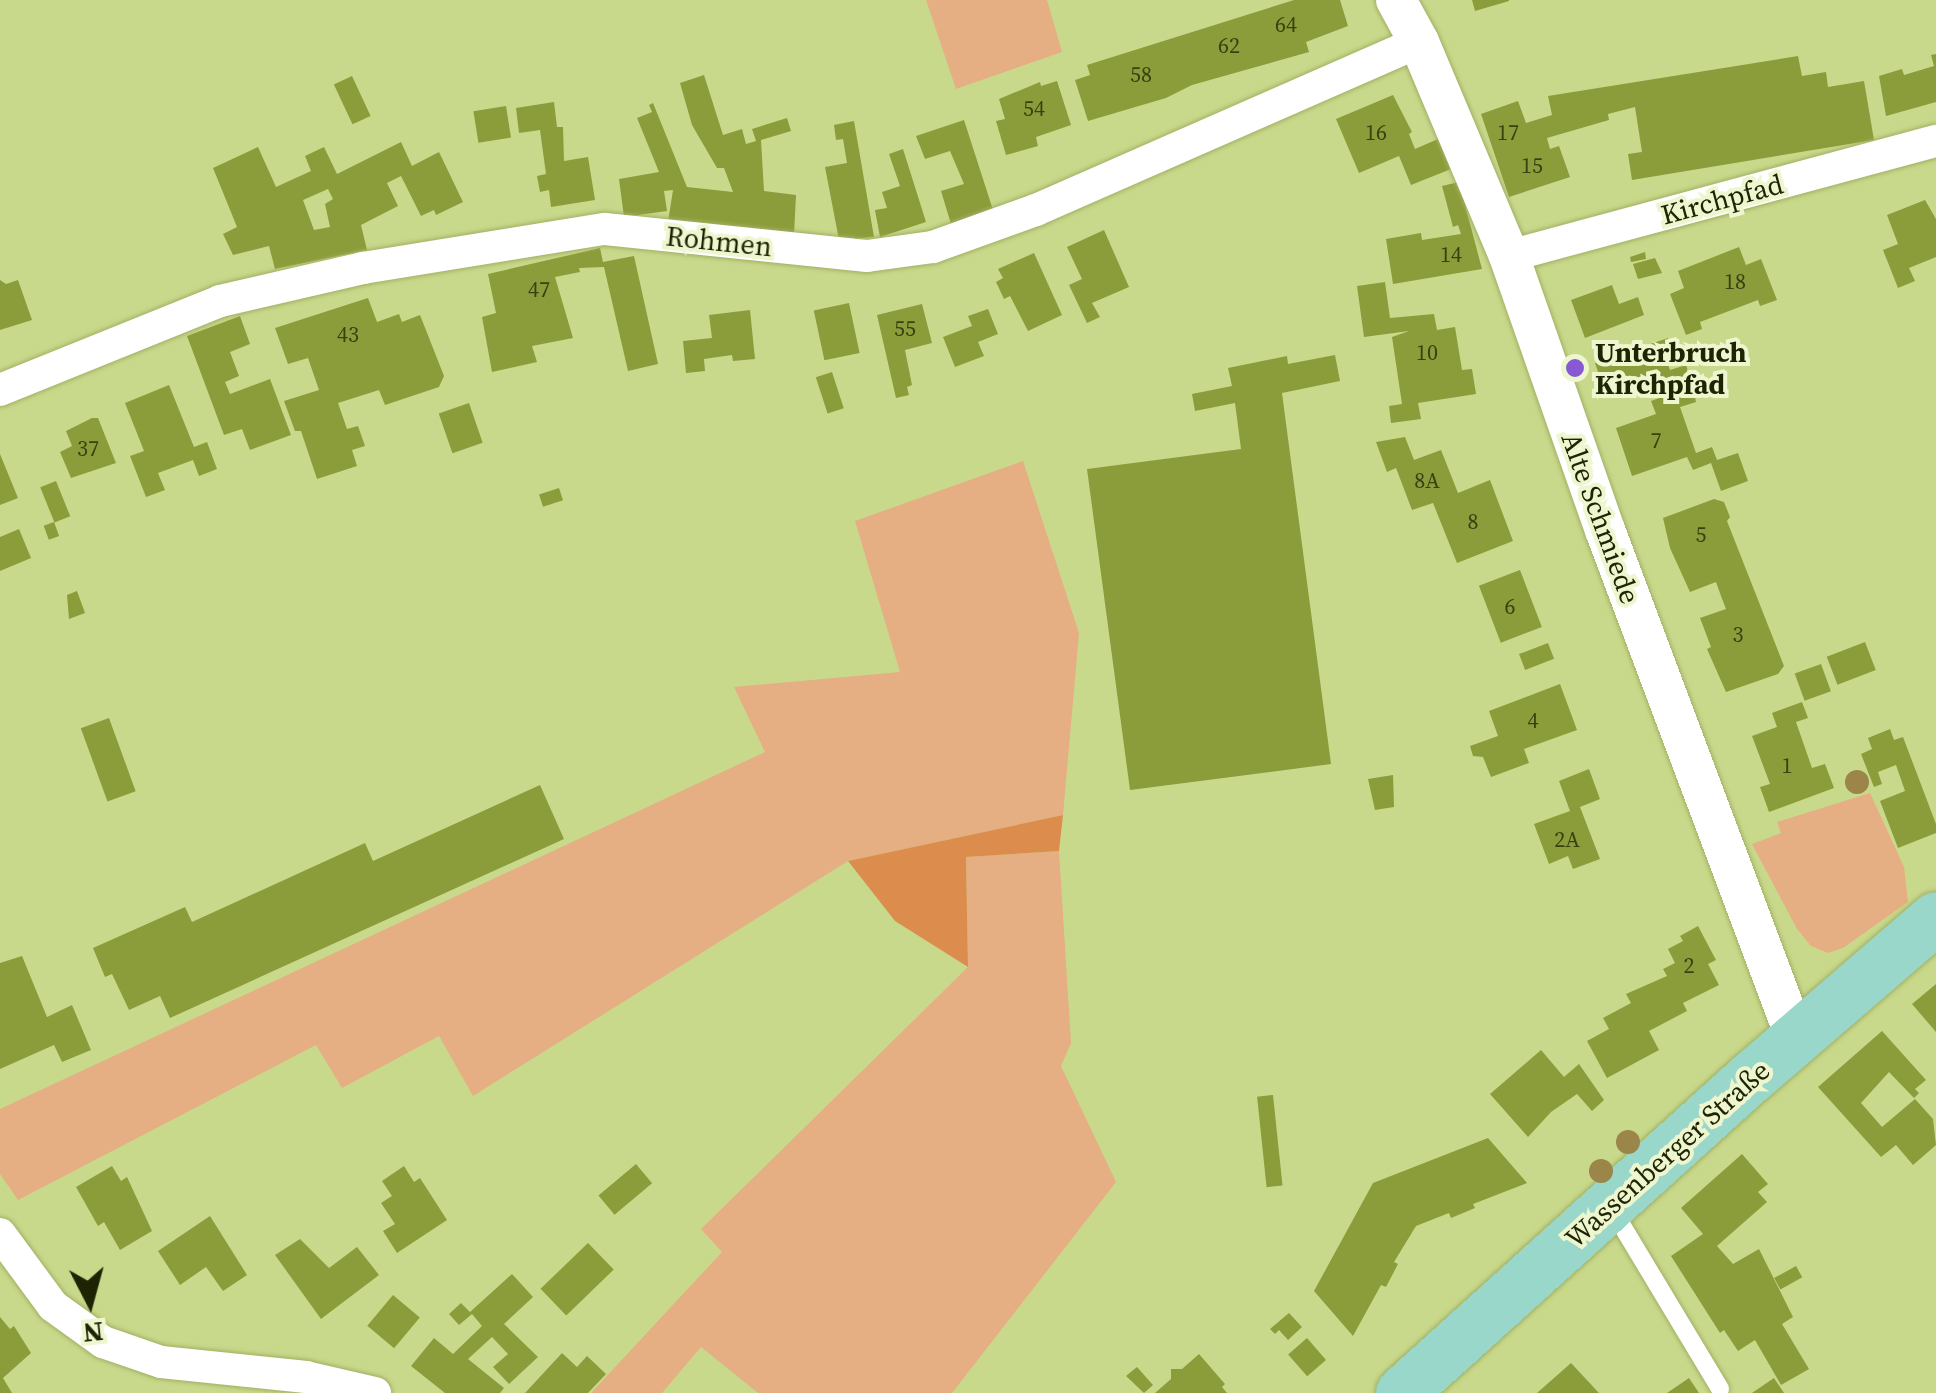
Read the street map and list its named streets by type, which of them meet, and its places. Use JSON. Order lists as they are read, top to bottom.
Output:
{
  "streets": {
    "main road": ["Wassenberger Straße"],
    "street": ["Kirchpfad", "Rohmen", "Alte Schmiede"]
  },
  "crossings": [
    ["Kirchpfad", "Alte Schmiede"],
    ["Rohmen", "Alte Schmiede"],
    ["Alte Schmiede", "Wassenberger Straße"]
  ],
  "places": ["Unterbruch Kirchpfad"],
  "house_numbers": [
    "64",
    "62",
    "58",
    "54",
    "16",
    "17",
    "15",
    "14",
    "18",
    "47",
    "55",
    "43",
    "10",
    "7",
    "37",
    "8A",
    "8",
    "5",
    "6",
    "3",
    "4",
    "1",
    "2A",
    "2"
  ],
  "north": "bottom"
}
